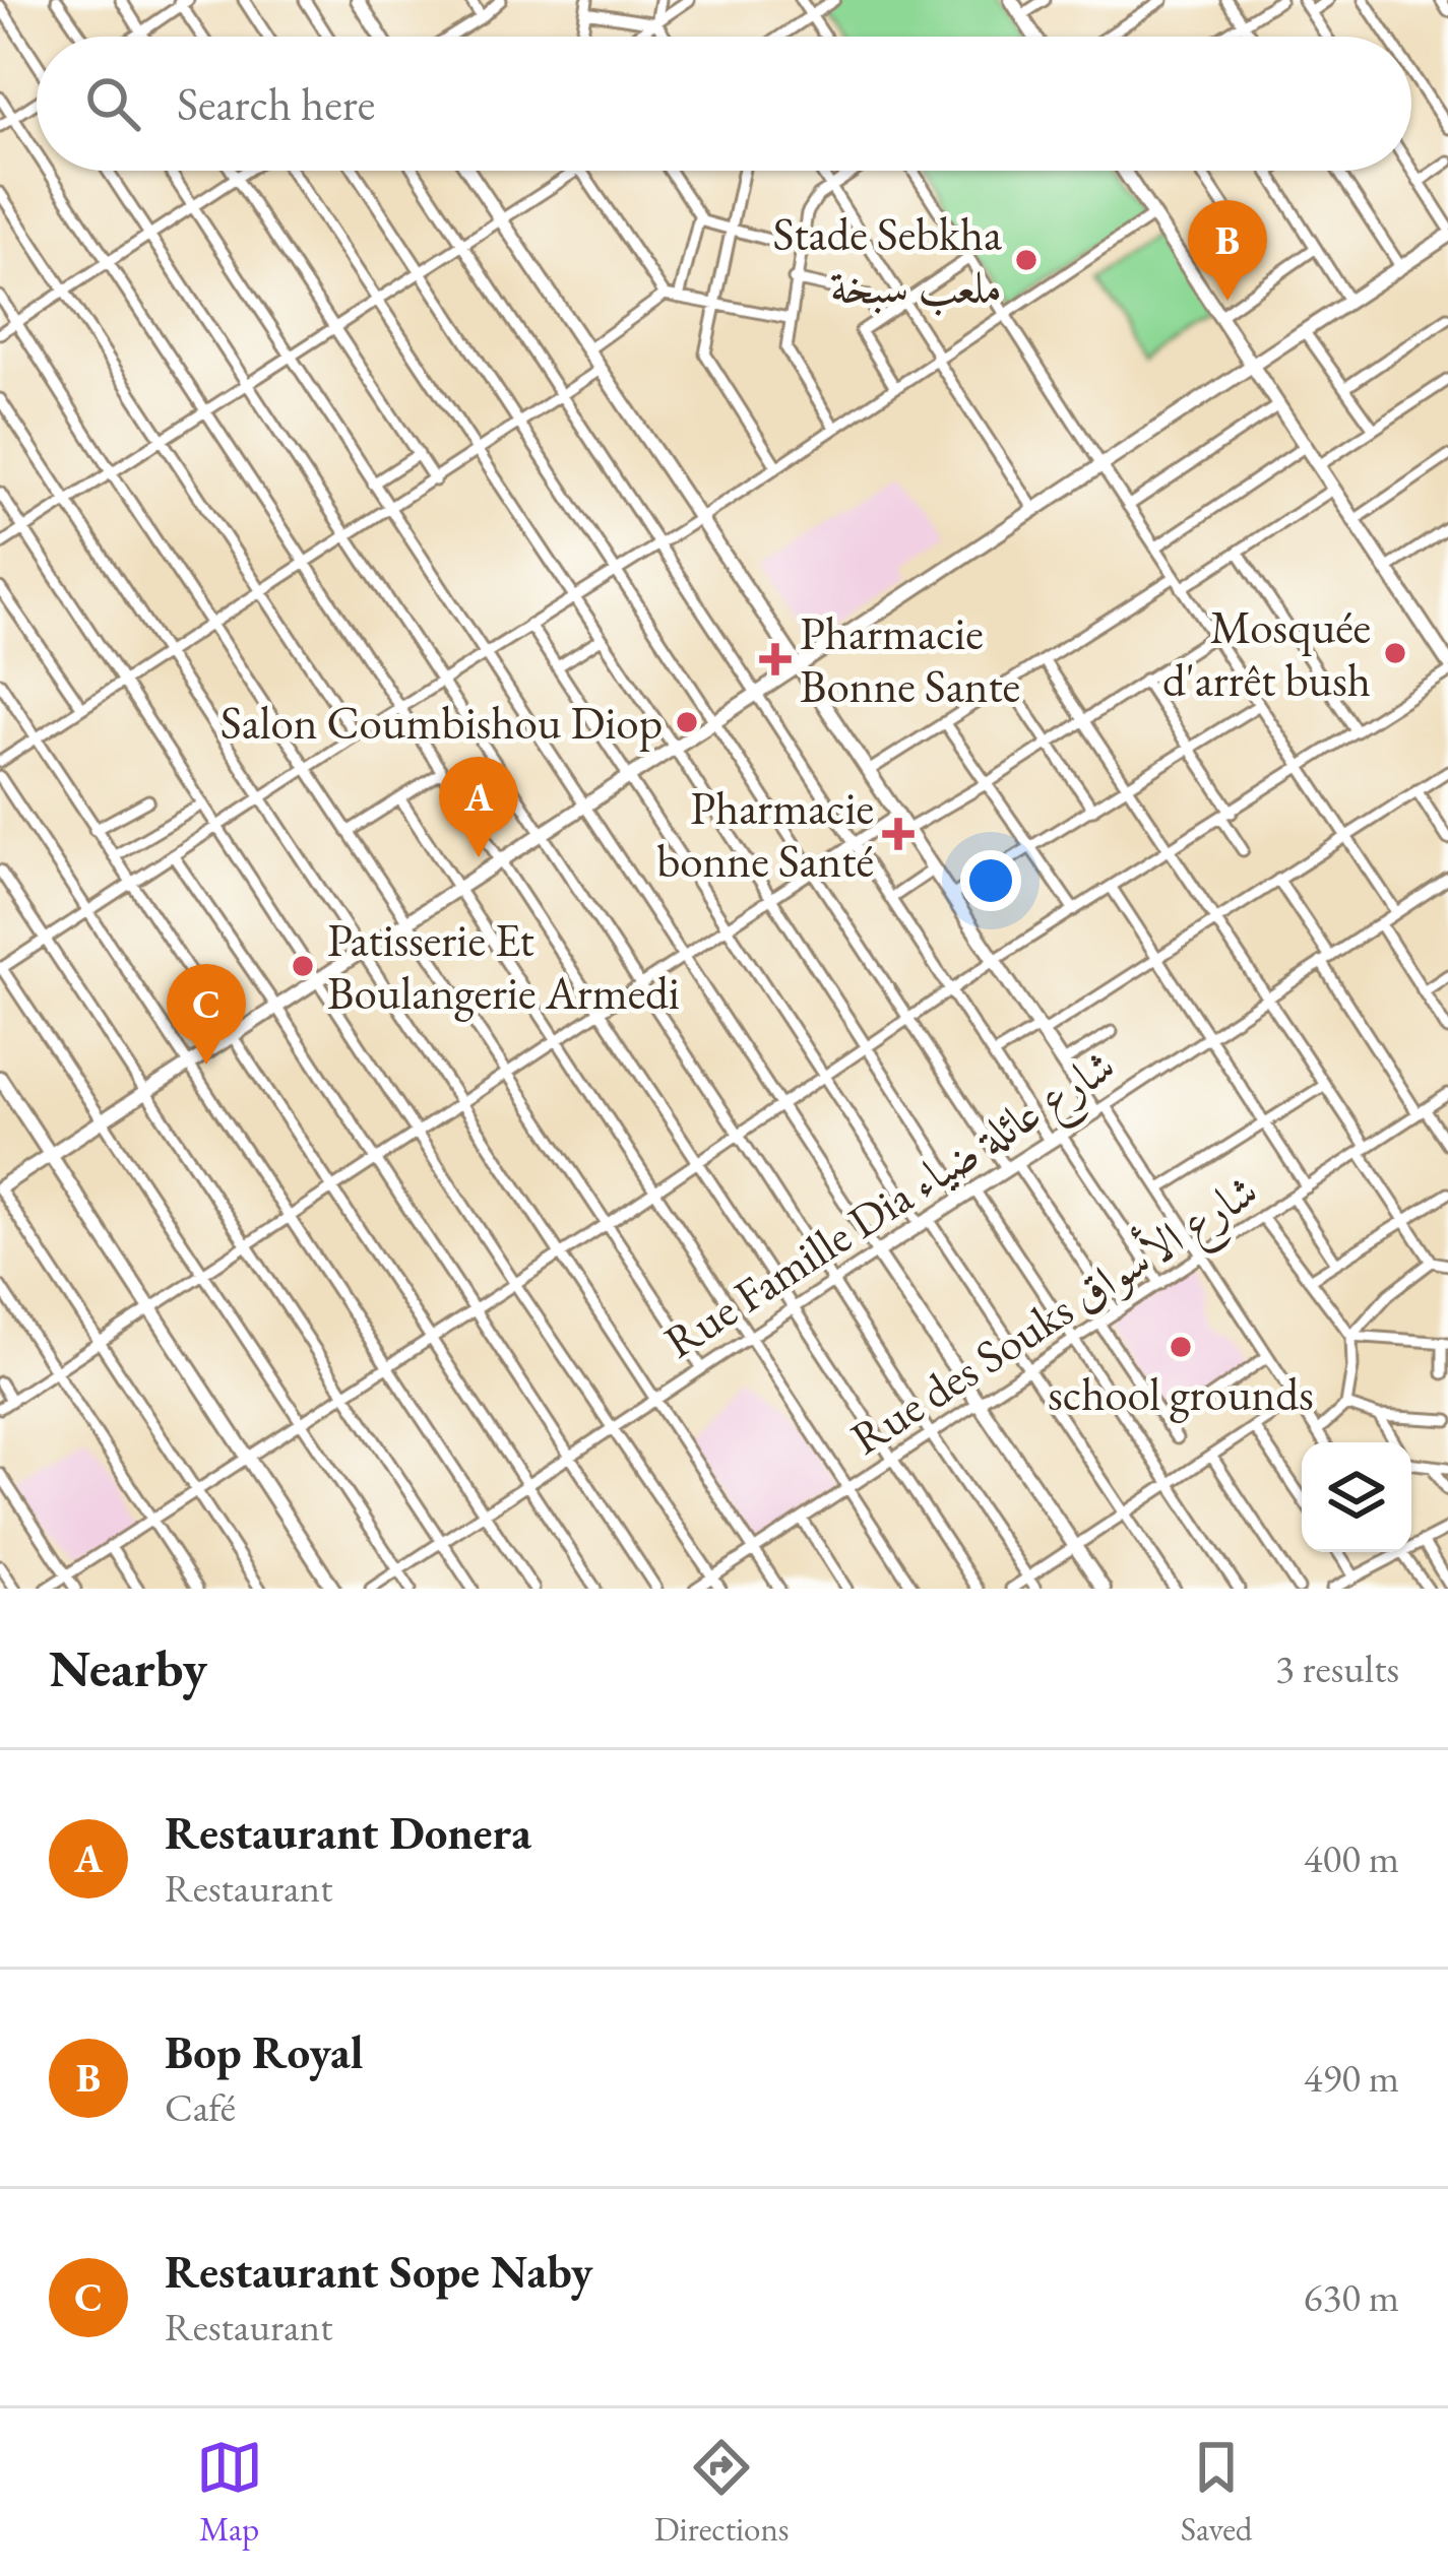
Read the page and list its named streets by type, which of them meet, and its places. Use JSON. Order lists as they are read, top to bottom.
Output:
{
  "streets": {
    "street": ["Rue Famille Dia شارع عائلة ضياء", "Rue des Souks شارع الأسواق"]
  },
  "places": {
    "other": [
      "Stade Sebkha ملعب سبخة",
      "Mosquée d'arrêt bush",
      "Salon Coumbishou Diop",
      "Patisserie Et Boulangerie Armedi",
      "school grounds"
    ],
    "health": ["Pharmacie Bonne Sante", "Pharmacie bonne Santé"]
  },
  "page": {
    "search": "Search here",
    "pins": ["B", "A", "C"],
    "heading": ["Nearby", "3 results"],
    "list": [
      {
        "mark": "A",
        "name": "Restaurant Donera",
        "note": "Restaurant",
        "value": "400 m"
      },
      {
        "mark": "B",
        "name": "Bop Royal",
        "note": "Café",
        "value": "490 m"
      },
      {
        "mark": "C",
        "name": "Restaurant Sope Naby",
        "note": "Restaurant",
        "value": "630 m"
      }
    ],
    "nav": ["Map", "Directions", "Saved"]
  }
}
